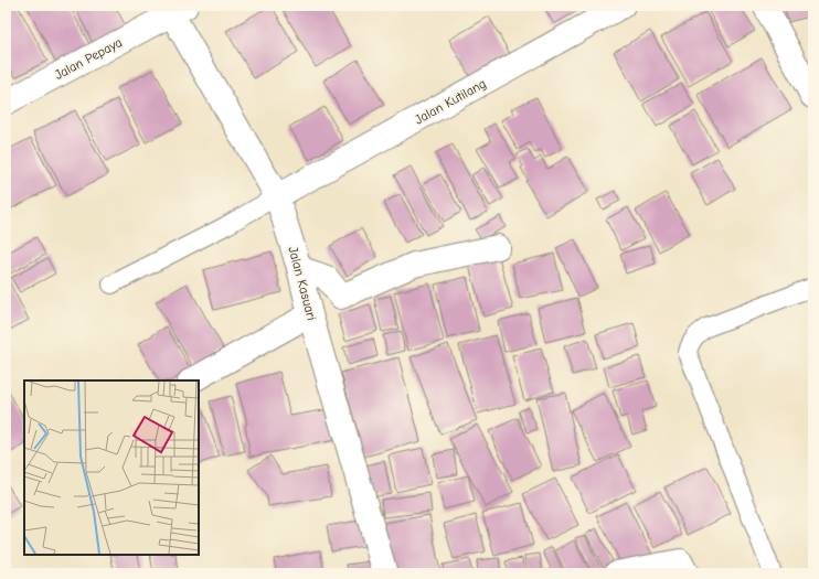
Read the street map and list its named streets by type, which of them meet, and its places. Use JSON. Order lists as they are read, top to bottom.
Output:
{
  "streets": {
    "street": ["Jalan Pepaya", "Jalan Kutilang", "Jalan Kasuari"]
  },
  "crossings": [
    ["Jalan Pepaya", "Jalan Kasuari"],
    ["Jalan Kutilang", "Jalan Kasuari"]
  ]
}
